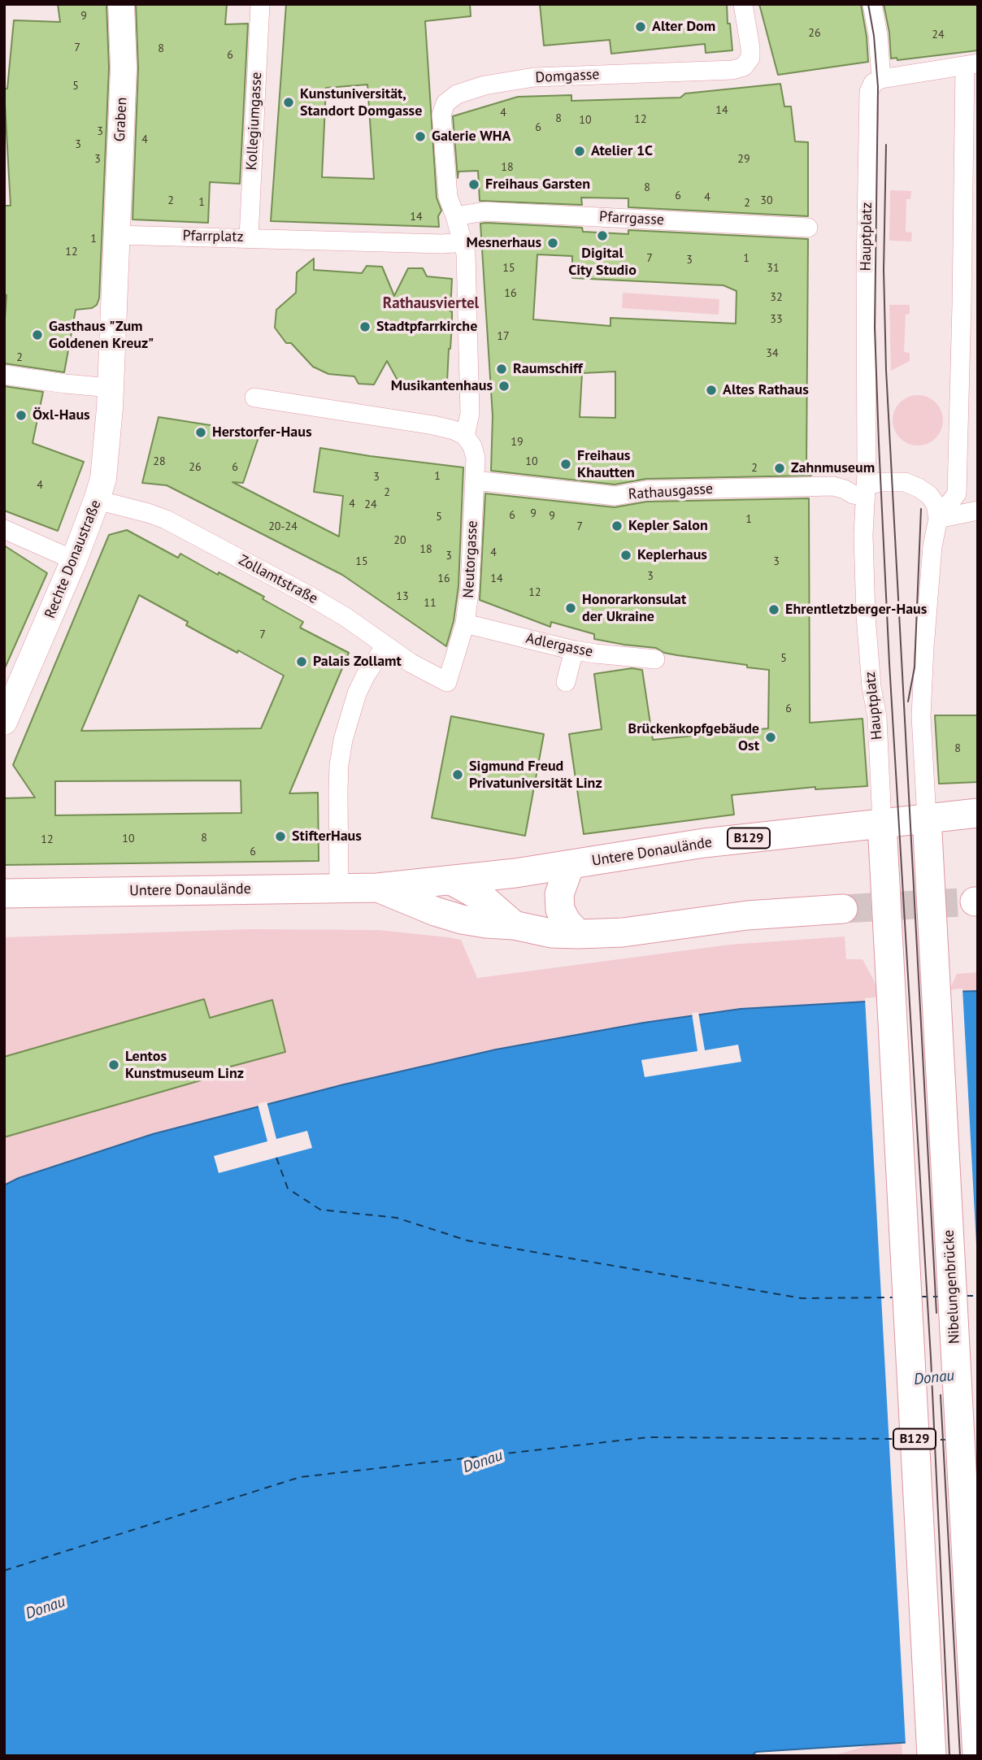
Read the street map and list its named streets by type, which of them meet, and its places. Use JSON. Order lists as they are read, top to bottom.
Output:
{
  "streets": {
    "main road": [
      "Graben",
      "Rechte Donaustraße",
      "B129",
      "Untere Donaulände",
      "Nibelungenbrücke"
    ],
    "street": [
      "Domgasse",
      "Kollegiumgasse",
      "Pfarrgasse",
      "Pfarrplatz",
      "Hauptplatz",
      "Rathausgasse",
      "Neutorgasse",
      "Zollamtstraße",
      "Adlergasse"
    ]
  },
  "crossings": [
    ["Domgasse", "Pfarrgasse"],
    ["Graben", "Pfarrplatz"],
    ["Kollegiumgasse", "Pfarrplatz"],
    ["Hauptplatz", "Rathausgasse"],
    ["Hauptplatz", "B129"],
    ["Hauptplatz", "Untere Donaulände"],
    ["Rathausgasse", "Neutorgasse"],
    ["Rechte Donaustraße", "Zollamtstraße"],
    ["Neutorgasse", "Zollamtstraße"],
    ["Neutorgasse", "Adlergasse"],
    ["B129", "Untere Donaulände"],
    ["B129", "Nibelungenbrücke"],
    ["Untere Donaulände", "Nibelungenbrücke"]
  ],
  "districts": ["Rathausviertel"],
  "water": ["Donau"],
  "places": [
    "Alter Dom",
    "Kunstuniversität, Standort Domgasse",
    "Galerie WHA",
    "Atelier 1C",
    "Freihaus Garsten",
    "Digital City Studio",
    "Mesnerhaus",
    "Stadtpfarrkirche",
    "Gasthaus \"Zum Goldenen Kreuz\"",
    "Raumschiff",
    "Musikantenhaus",
    "Altes Rathaus",
    "Öxl-Haus",
    "Herstorfer-Haus",
    "Freihaus Khautten",
    "Zahnmuseum",
    "Kepler Salon",
    "Keplerhaus",
    "Honorarkonsulat der Ukraine",
    "Ehrentletzberger-Haus",
    "Palais Zollamt",
    "Brückenkopfgebäude Ost",
    "Sigmund Freud Privatuniversität Linz",
    "StifterHaus",
    "Lentos Kunstmuseum Linz"
  ],
  "house_numbers": [
    "9",
    "26",
    "24",
    "7",
    "8",
    "6",
    "5",
    "14",
    "4",
    "8",
    "12",
    "10",
    "6",
    "3",
    "4",
    "3",
    "3",
    "29",
    "18",
    "8",
    "6",
    "4",
    "2",
    "30",
    "1",
    "2",
    "14",
    "1",
    "12",
    "7",
    "1",
    "3",
    "15",
    "31",
    "16",
    "32",
    "33",
    "17",
    "34",
    "2",
    "19",
    "28",
    "10",
    "26",
    "6",
    "2",
    "1",
    "3",
    "4",
    "2",
    "4",
    "24",
    "9",
    "6",
    "9",
    "5",
    "1",
    "20-24",
    "7",
    "20",
    "18",
    "4",
    "3",
    "15",
    "3",
    "3",
    "16",
    "14",
    "12",
    "13",
    "11",
    "7",
    "5",
    "6",
    "8",
    "8",
    "10",
    "12",
    "6"
  ]
}
